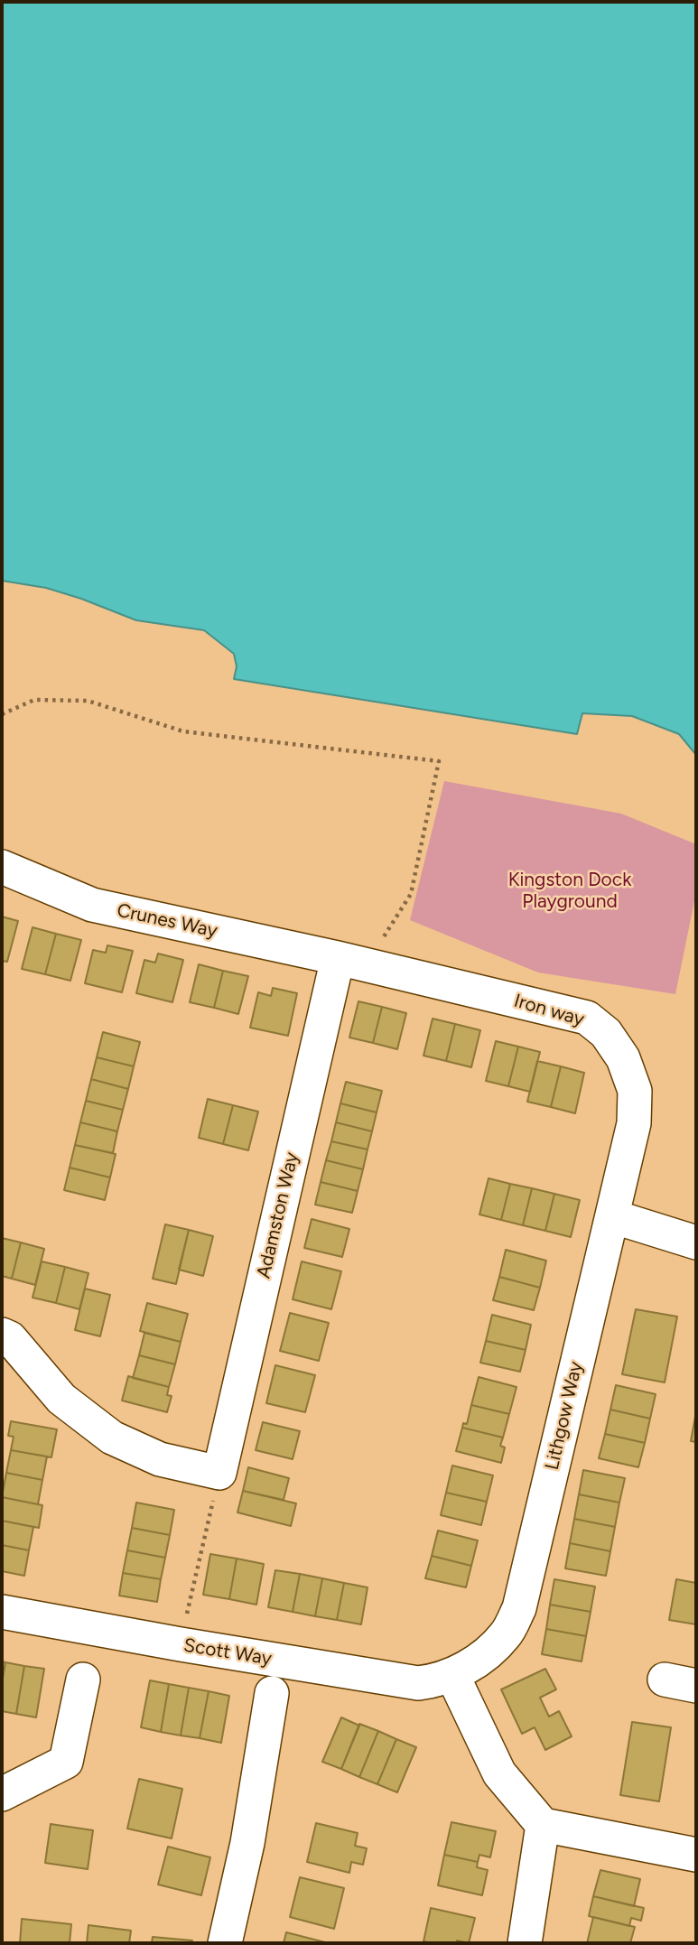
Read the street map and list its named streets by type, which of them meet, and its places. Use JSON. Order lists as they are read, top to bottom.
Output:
{
  "streets": {
    "street": [
      "Crunes Way",
      "Iron way",
      "Adamston Way",
      "Lithgow Way",
      "Scott Way"
    ]
  },
  "crossings": [
    ["Crunes Way", "Iron way"],
    ["Crunes Way", "Adamston Way"],
    ["Iron way", "Adamston Way"],
    ["Iron way", "Lithgow Way"],
    ["Lithgow Way", "Scott Way"]
  ],
  "parks": ["Kingston Dock Playground"]
}
